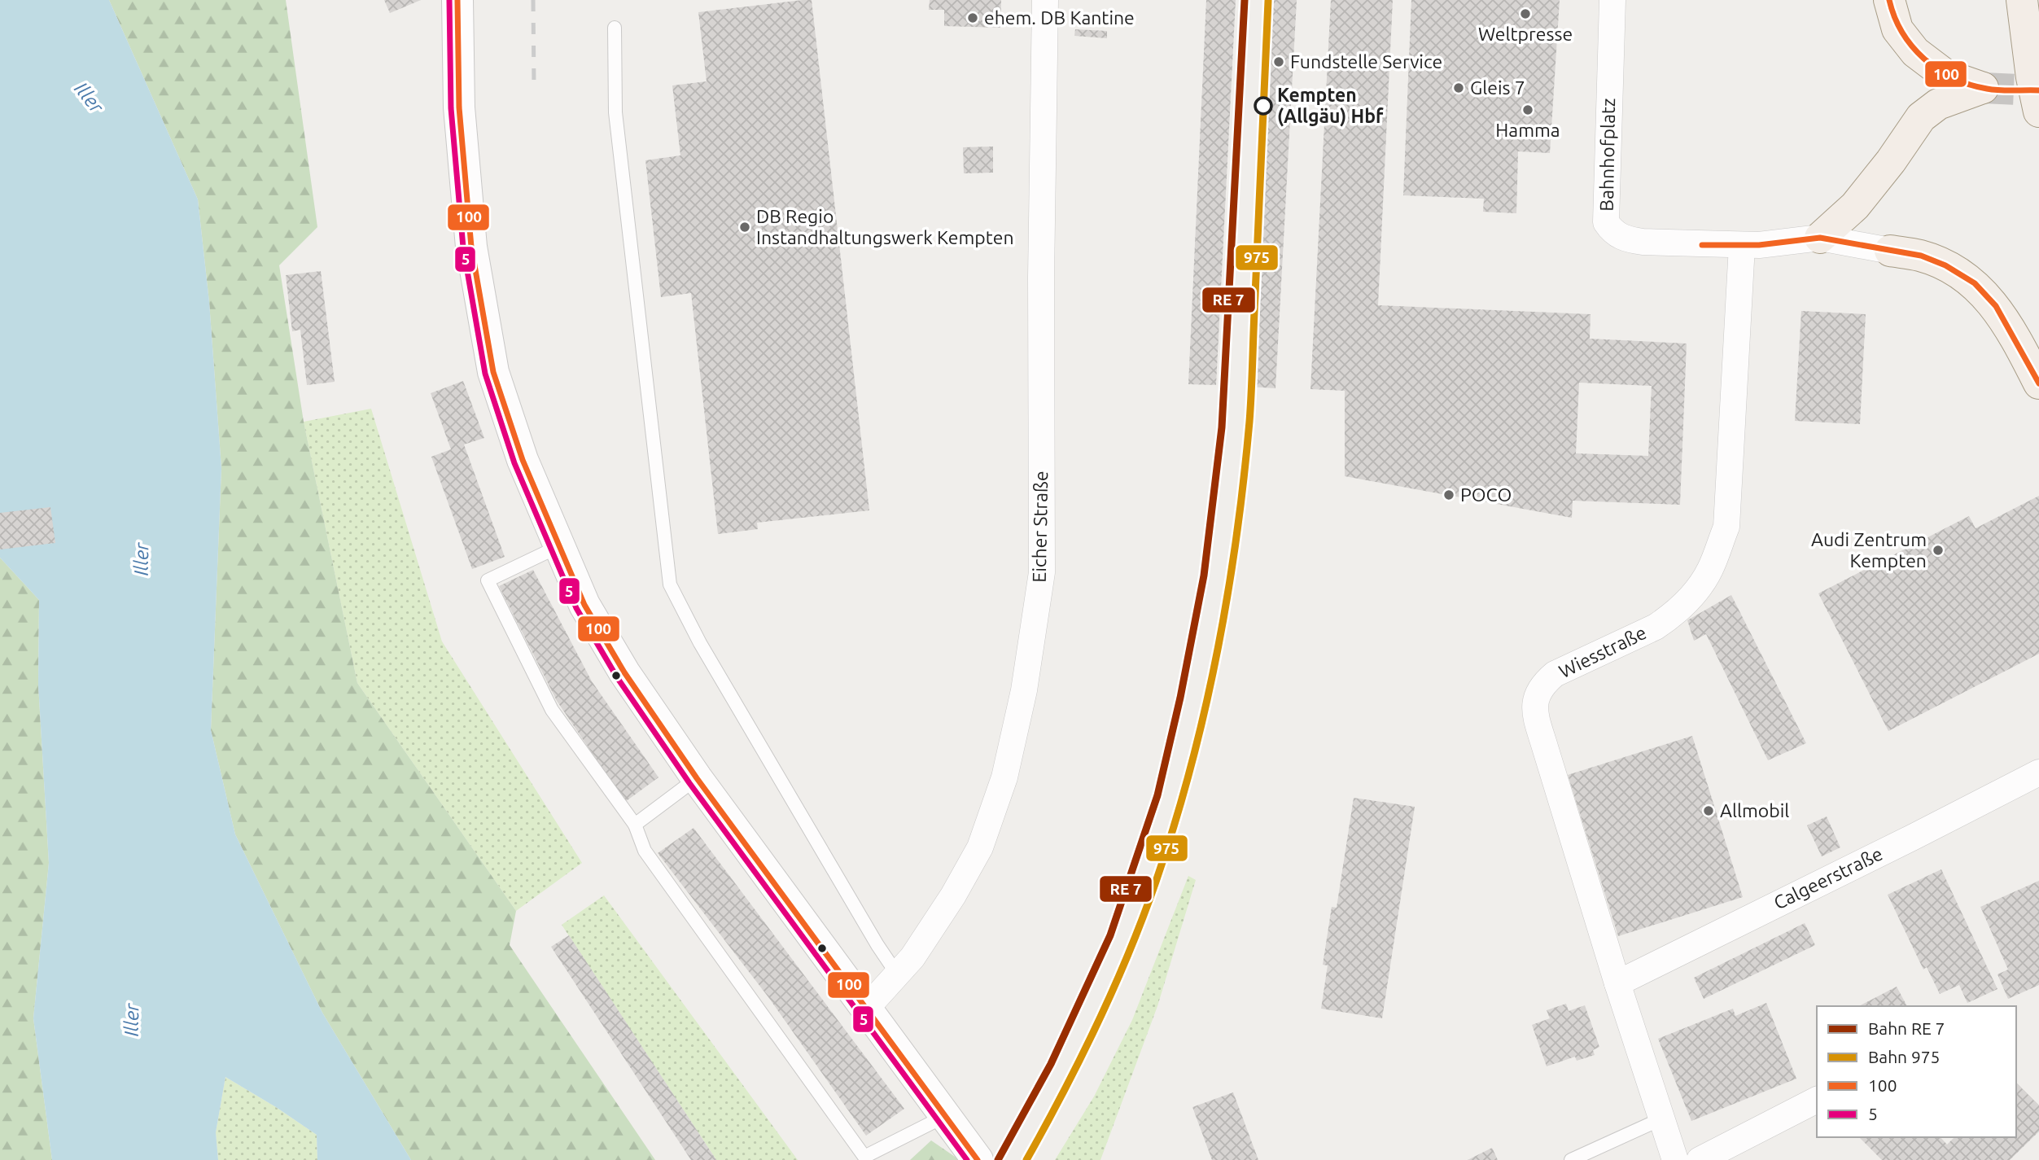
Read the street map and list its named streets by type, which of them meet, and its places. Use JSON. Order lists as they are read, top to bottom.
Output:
{
  "streets": {
    "street": [
      "Bahnhofplatz",
      "Eicher Straße",
      "Wiesstraße",
      "Calgeerstraße"
    ]
  },
  "crossings": [
    ["Bahnhofplatz", "Wiesstraße"],
    ["Wiesstraße", "Calgeerstraße"]
  ],
  "water": ["Iller"],
  "places": [
    "Weltpresse",
    "ehem. DB Kantine",
    "Fundstelle Service",
    "Gleis 7",
    "Kempten (Allgäu) Hbf",
    "Hamma",
    "DB Regio Instandhaltungswerk Kempten",
    "POCO",
    "Audi Zentrum Kempten",
    "Allmobil"
  ],
  "lines": ["transit line 100", "transit line 5", "rail line 975"],
  "legend": [
    "Bahn RE 7",
    "Bahn 975",
    "100",
    "5"
  ]
}
